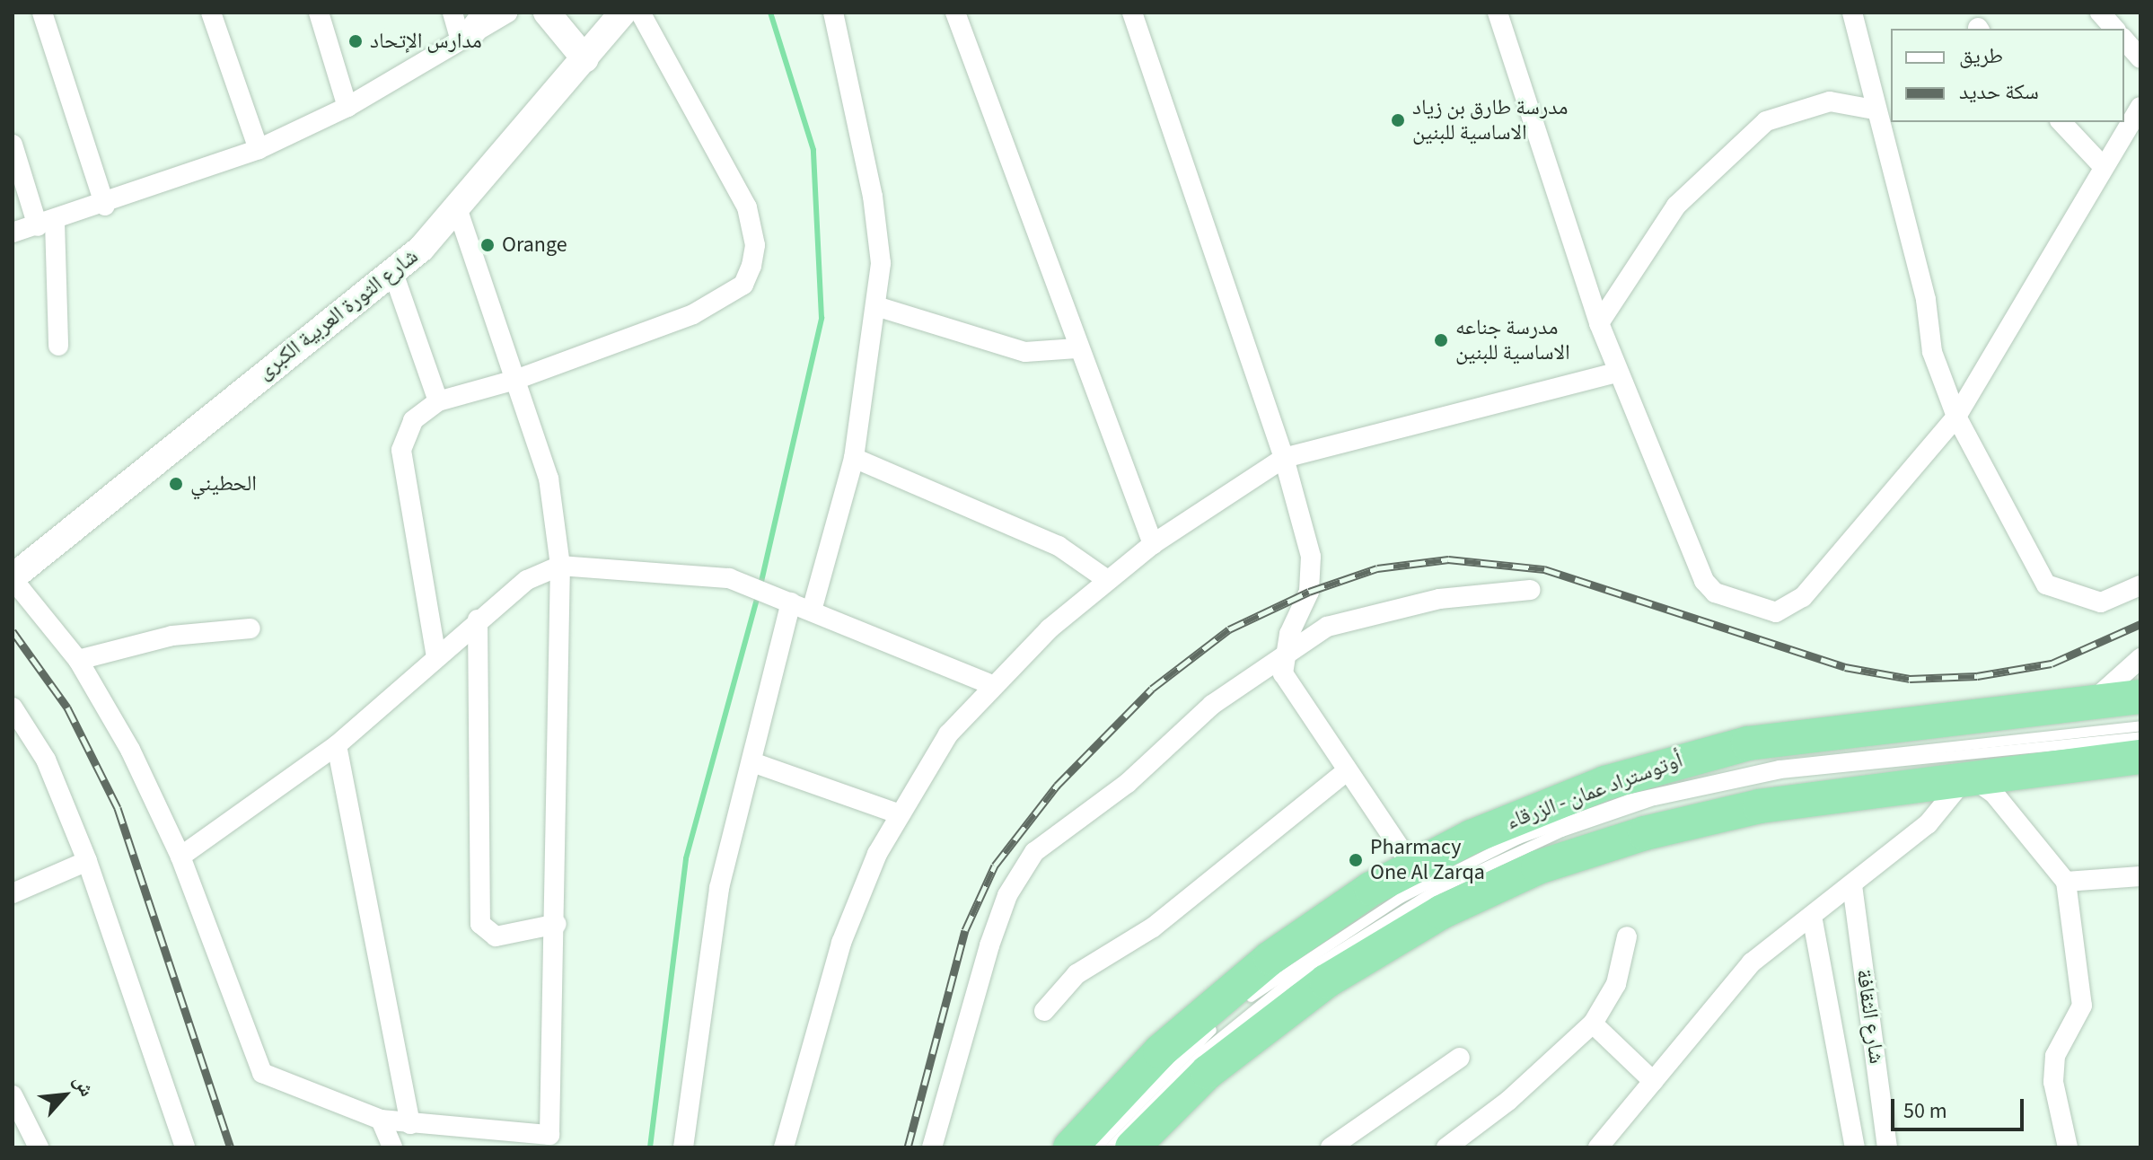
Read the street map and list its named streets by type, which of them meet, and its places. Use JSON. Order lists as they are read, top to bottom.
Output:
{
  "streets": {
    "highway": ["أوتوستراد عمان - الزرقاء"],
    "main road": ["شارع الثورة العربية الكبرى"],
    "street": ["شارع الثقافة"]
  },
  "places": [
    "مدارس الإتحاد",
    "مدرسة طارق بن زياد الاساسية للبنين",
    "Orange",
    "مدرسة جناعه الاساسية للبنين",
    "الحطيني",
    "Pharmacy One Al Zarqa"
  ],
  "legend": ["طريق", "سكة حديد"],
  "scale_bar": "50 m",
  "north": "top right"
}
